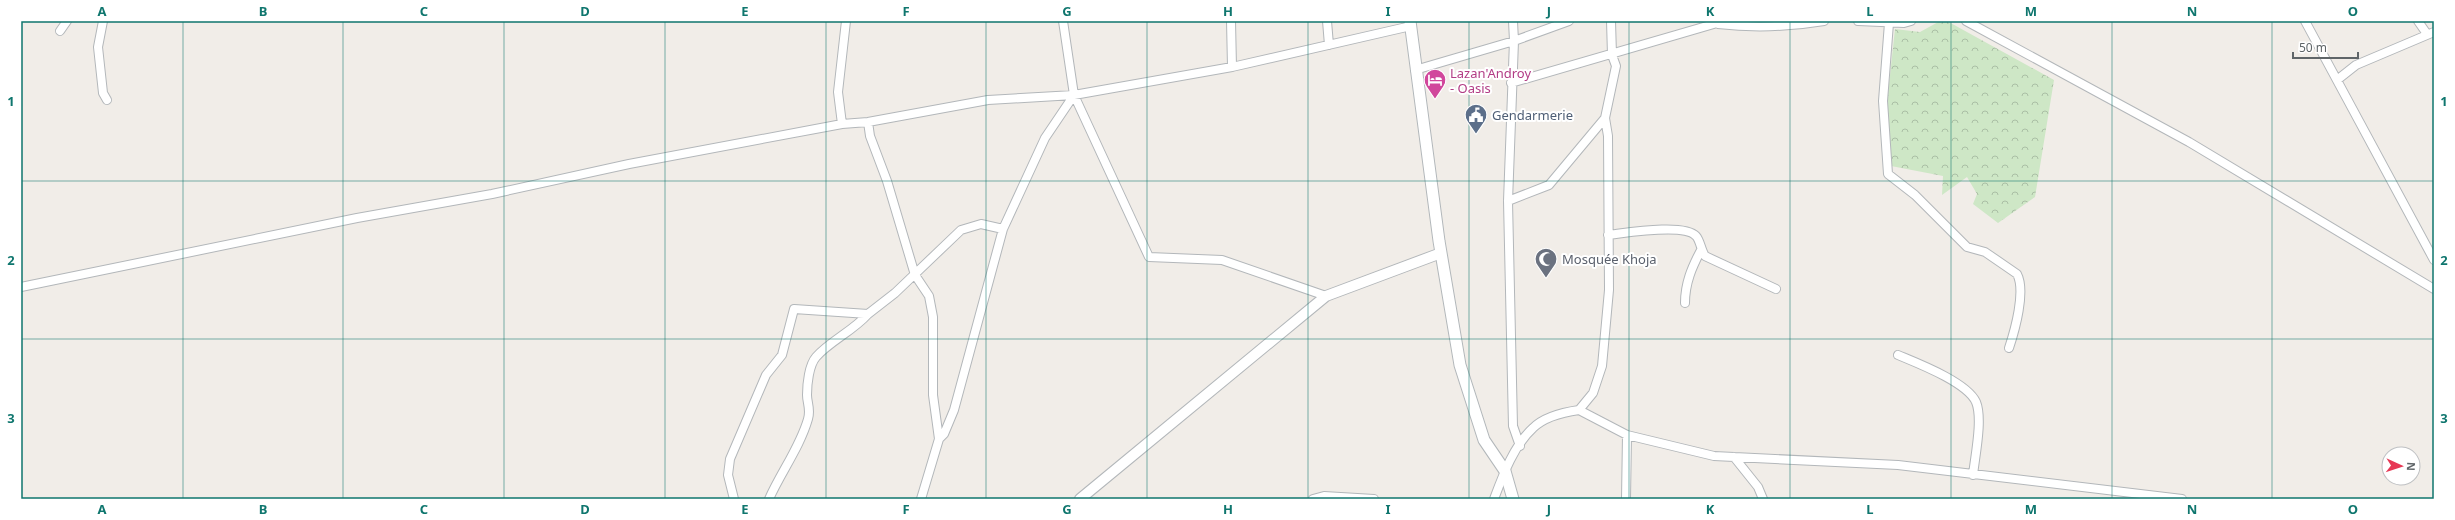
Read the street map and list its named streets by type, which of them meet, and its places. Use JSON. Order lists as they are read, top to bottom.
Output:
{
  "places": {
    "hotel": ["Lazan'Androy - Oasis"],
    "public building": ["Gendarmerie"],
    "mosque": ["Mosquée Khoja"]
  },
  "scale_bar": "50 m",
  "north": "right",
  "grid": {
    "columns": [
      "A",
      "B",
      "C",
      "D",
      "E",
      "F",
      "G",
      "H",
      "I",
      "J",
      "K",
      "L",
      "M",
      "N",
      "O"
    ],
    "rows": ["1", "2", "3"]
  }
}
